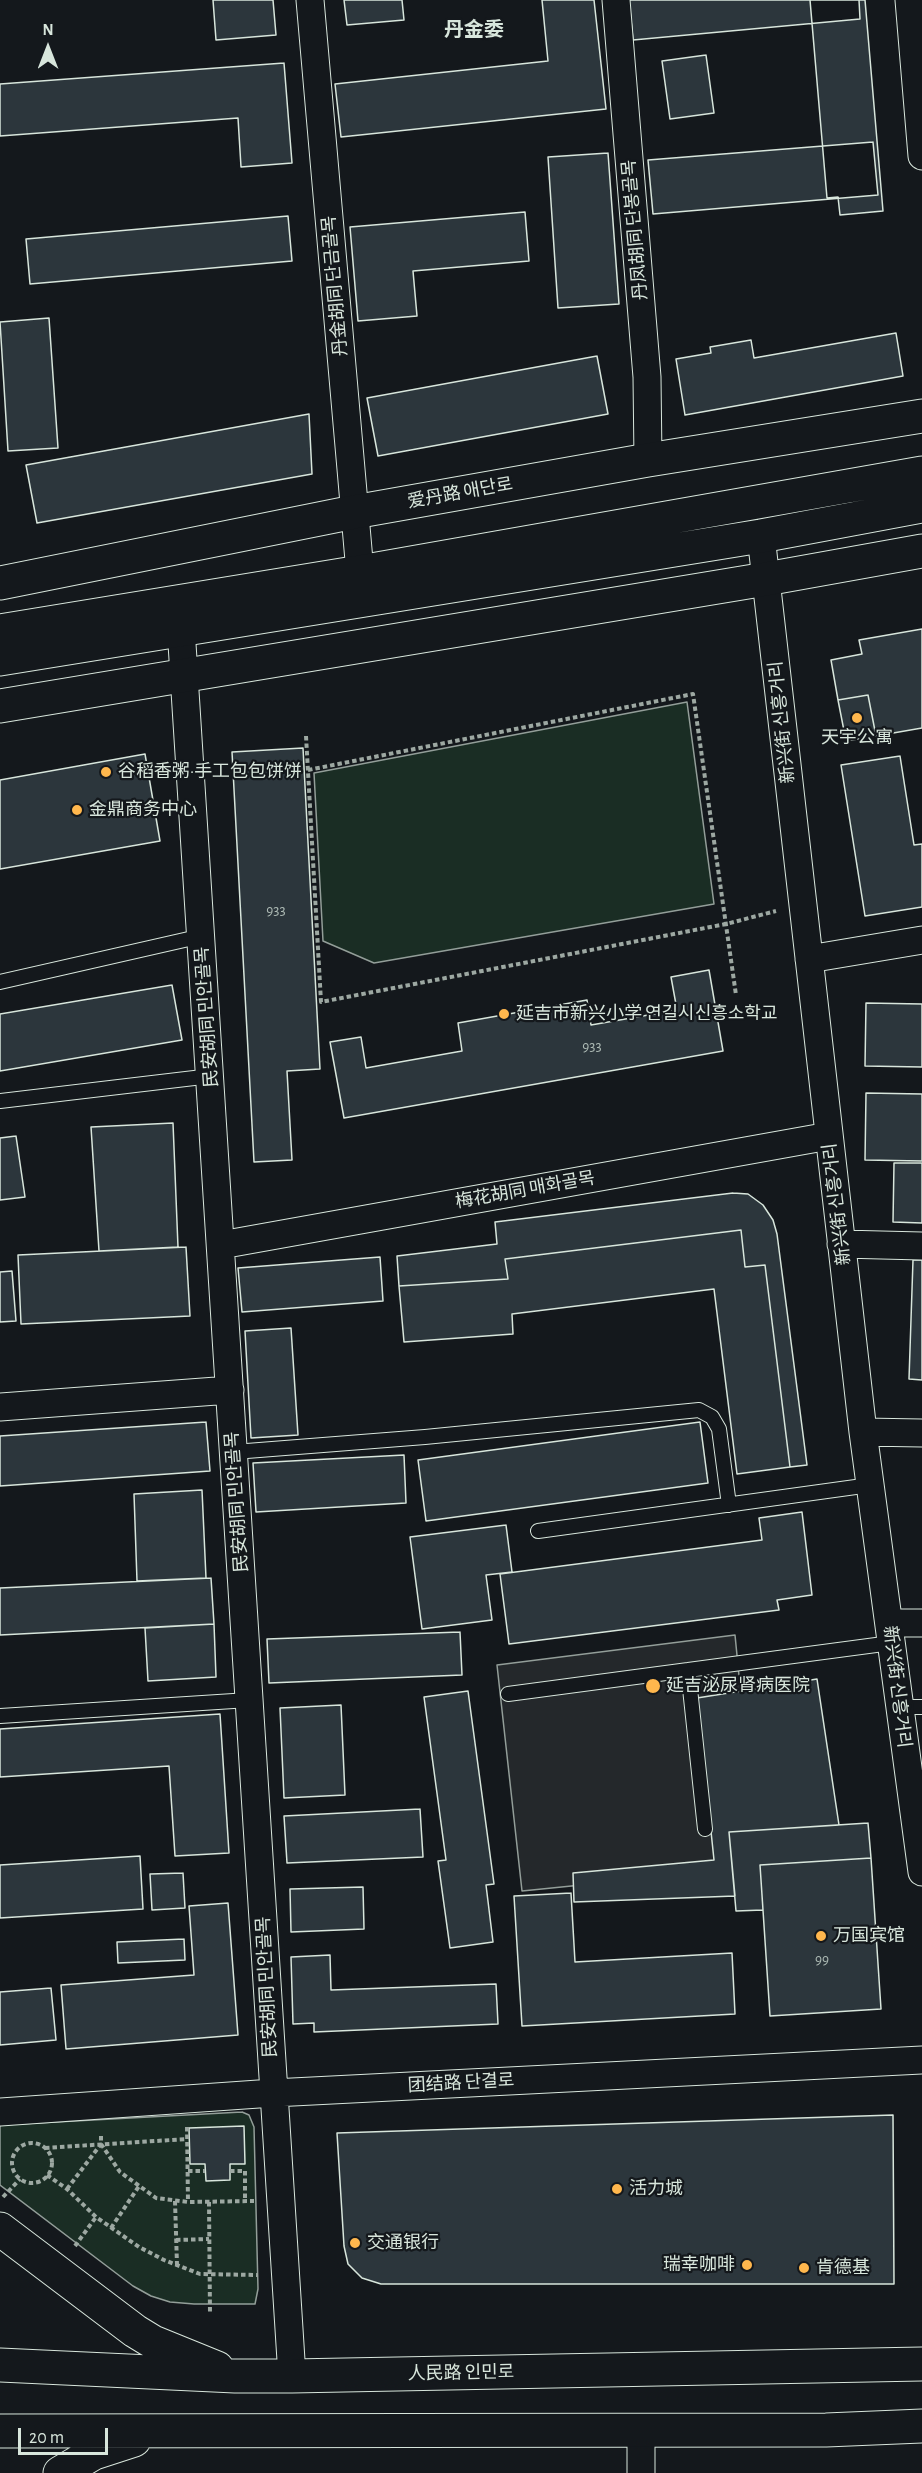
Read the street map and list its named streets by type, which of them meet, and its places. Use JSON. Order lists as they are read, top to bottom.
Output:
{
  "streets": {
    "main road": ["爱丹路 애단로", "人民路 인민로"],
    "street": [
      "丹凤胡同 단봉골목",
      "丹金胡同 단금골목",
      "新兴街 신흥거리",
      "民安胡同 민안골목",
      "梅花胡同 매화골목",
      "团结路 단결로"
    ]
  },
  "crossings": [
    ["丹凤胡同 단봉골목", "爱丹路 애단로"],
    ["丹金胡同 단금골목", "爱丹路 애단로"],
    ["新兴街 신흥거리", "梅花胡同 매화골목"],
    ["民安胡同 민안골목", "梅花胡同 매화골목"],
    ["民安胡同 민안골목", "团结路 단결로"],
    ["民安胡同 민안골목", "人民路 인민로"]
  ],
  "districts": ["丹金委"],
  "places": [
    "天宇公寓",
    "谷稻香粥·手工包包饼饼",
    "金鼎商务中心",
    "延吉市新兴小学 연길시신흥소학교",
    "延吉泌尿肾病医院",
    "万国宾馆",
    "活力城",
    "交通银行",
    "瑞幸咖啡",
    "肯德基"
  ],
  "house_numbers": ["933", "933", "99"],
  "scale_bar": "20 m",
  "north": "top"
}
